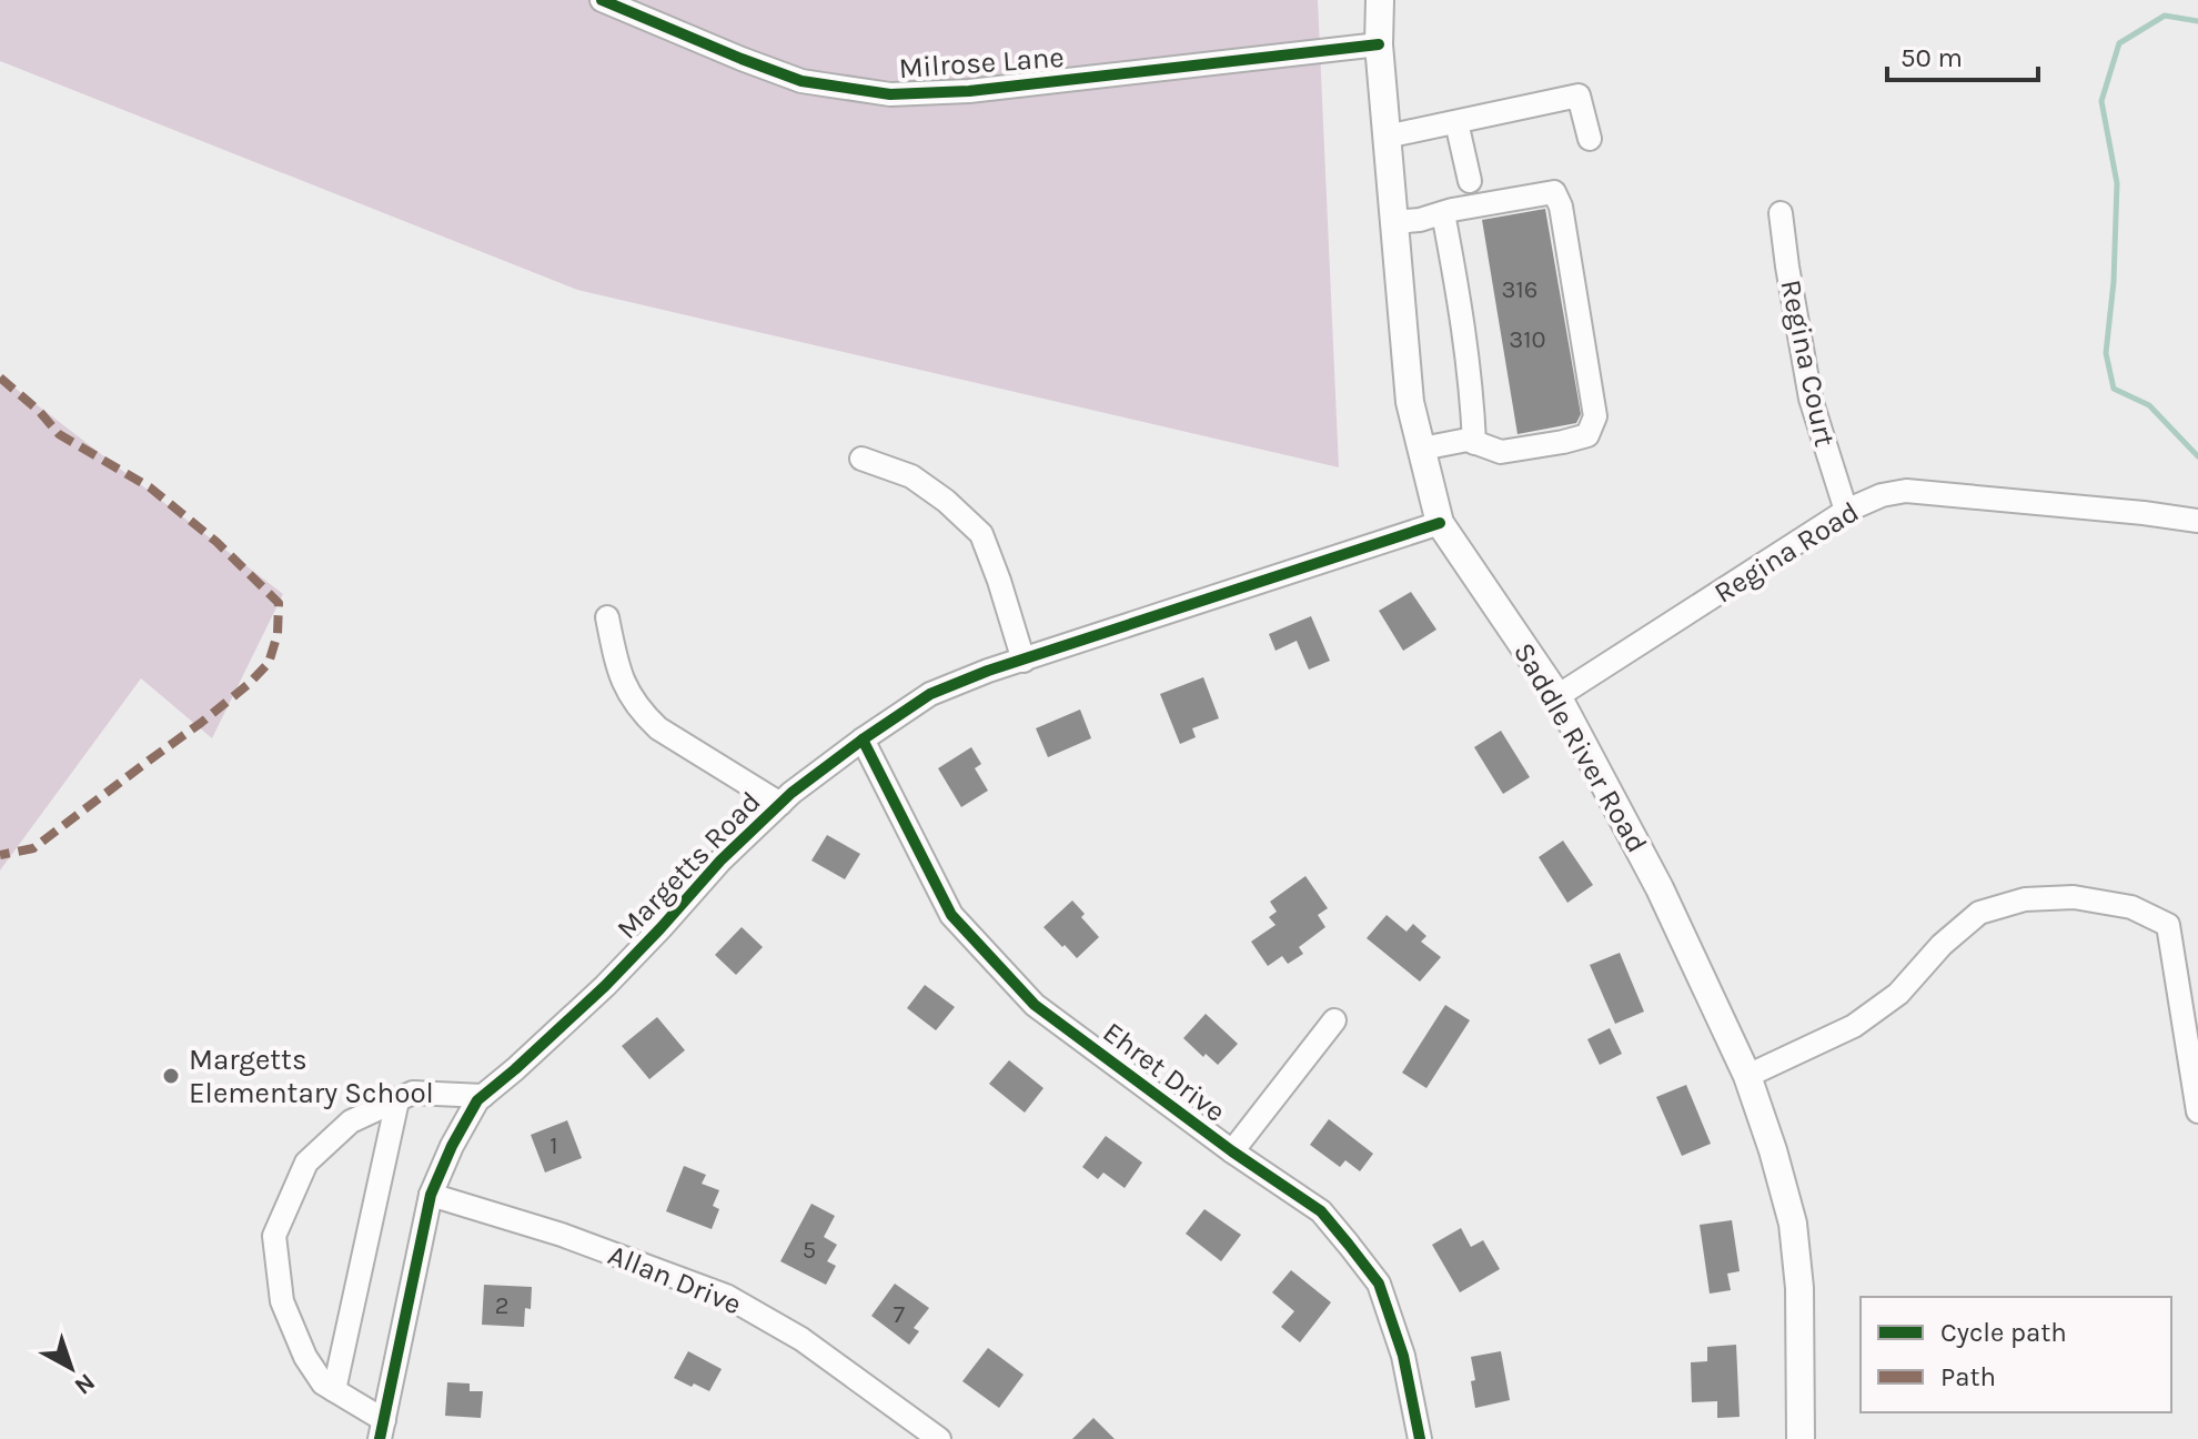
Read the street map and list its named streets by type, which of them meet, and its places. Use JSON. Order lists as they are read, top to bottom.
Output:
{
  "streets": {
    "main road": ["Saddle River Road"],
    "street": [
      "Milrose Lane",
      "Regina Court",
      "Regina Road",
      "Margetts Road",
      "Ehret Drive",
      "Allan Drive"
    ]
  },
  "crossings": [
    ["Milrose Lane", "Saddle River Road"],
    ["Regina Court", "Regina Road"],
    ["Regina Road", "Saddle River Road"],
    ["Saddle River Road", "Margetts Road"],
    ["Margetts Road", "Ehret Drive"],
    ["Margetts Road", "Allan Drive"]
  ],
  "places": ["Margetts Elementary School"],
  "house_numbers": [
    "316",
    "310",
    "1",
    "5",
    "2",
    "7"
  ],
  "legend": ["Cycle path", "Path"],
  "scale_bar": "50 m",
  "north": "bottom right"
}
